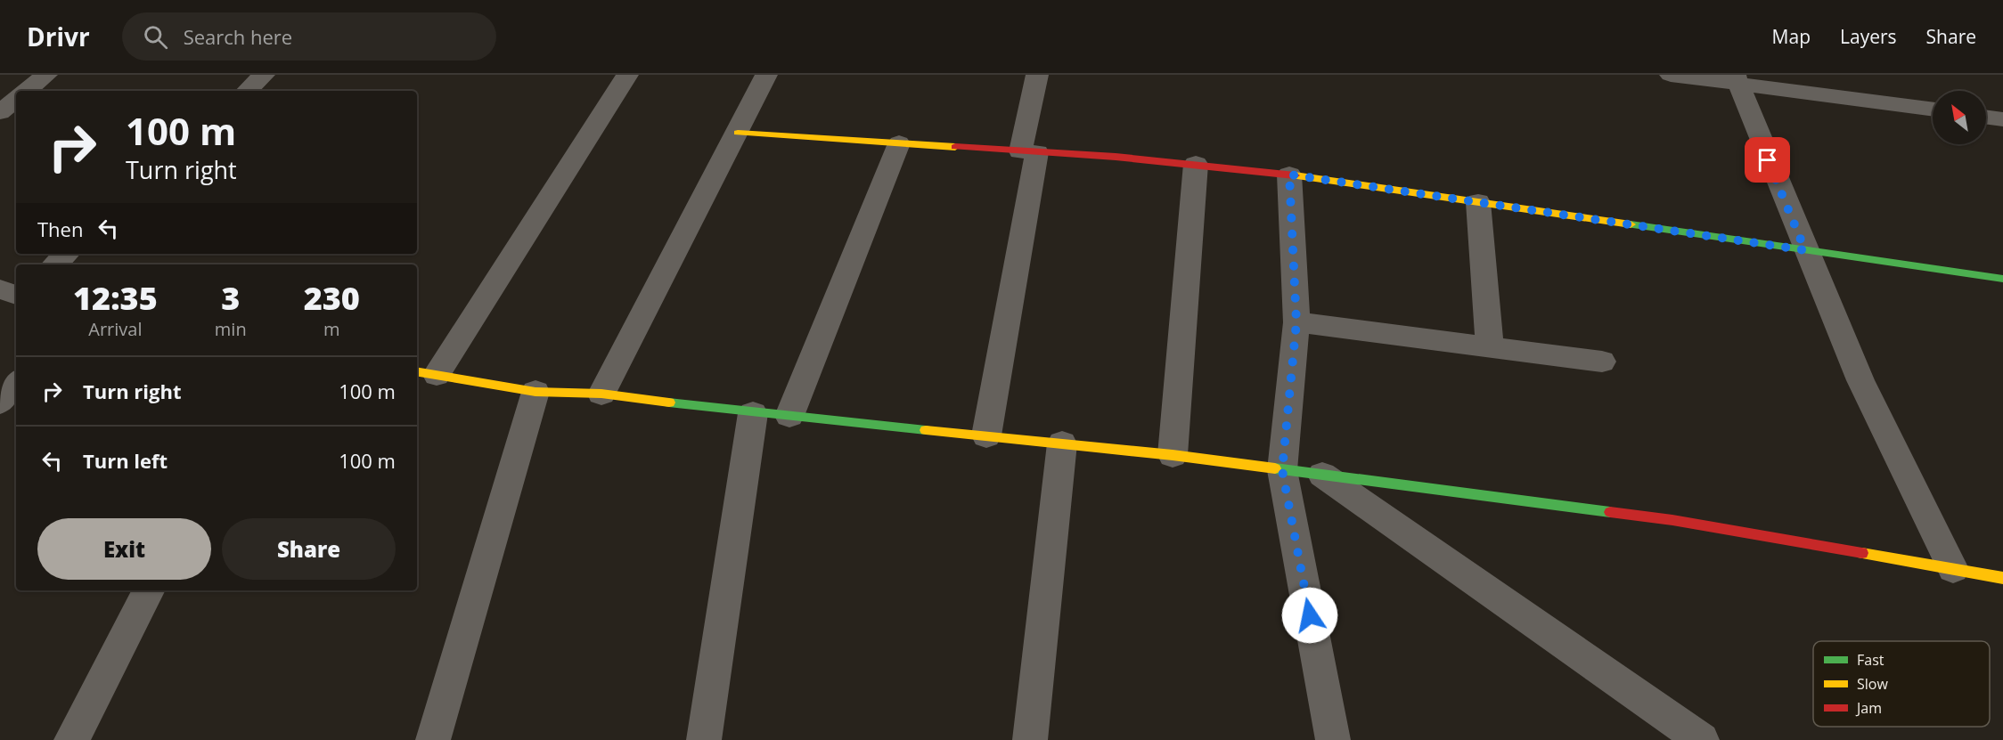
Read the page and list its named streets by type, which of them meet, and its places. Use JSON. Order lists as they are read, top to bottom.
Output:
{
  "legend": ["Fast", "Slow", "Jam"],
  "north": "top left",
  "page": {
    "header": "Drivr",
    "search": "Search here",
    "nav": ["Map", "Layers", "Share"],
    "turn": ["100 m", "Turn right"],
    "then": "Then",
    "eta": [
      "12:35",
      "Arrival",
      "3",
      "min",
      "230",
      "m"
    ],
    "list": [
      {
        "name": "Turn right",
        "value": "100 m"
      },
      {
        "name": "Turn left",
        "value": "100 m"
      }
    ],
    "buttons": ["Exit", "Share"]
  }
}
